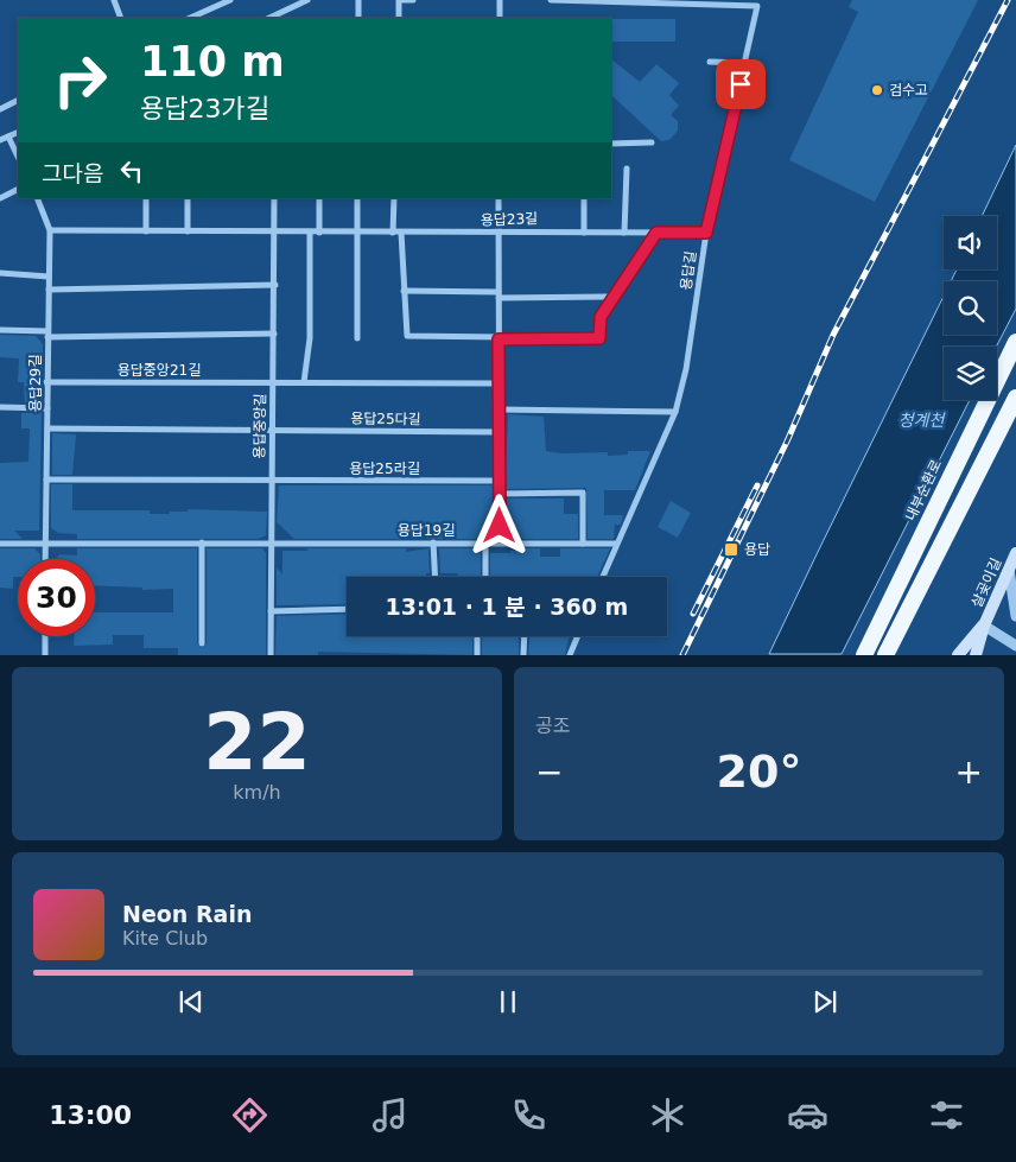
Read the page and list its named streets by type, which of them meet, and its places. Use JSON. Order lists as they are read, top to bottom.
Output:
{
  "streets": {
    "highway": ["내부순환로"],
    "main road": ["살곶이길"],
    "street": [
      "용답23길",
      "용답길",
      "용답중앙21길",
      "용답29길",
      "용답25다길",
      "용답중앙길",
      "용답25라길",
      "용답19길"
    ]
  },
  "crossings": [
    ["용답23길", "용답길"],
    ["용답23길", "용답29길"],
    ["용답23길", "용답중앙길"],
    ["용답길", "용답19길"],
    ["용답중앙21길", "용답29길"],
    ["용답중앙21길", "용답중앙길"],
    ["용답29길", "용답25다길"],
    ["용답29길", "용답25라길"],
    ["용답29길", "용답19길"],
    ["용답25다길", "용답중앙길"],
    ["용답중앙길", "용답25라길"],
    ["용답중앙길", "용답19길"]
  ],
  "water": ["청계천"],
  "places": {
    "other": ["검수고"],
    "transit": ["용답"]
  },
  "page": {
    "turn": ["110 m", "용답23가길"],
    "then": "그다음",
    "limit": "30",
    "trip": "13:01 · 1 분 · 360 m",
    "tile": [
      ["22", "km/h"],
      "공조"
    ],
    "heat": ["−", "20°", "+"],
    "song": ["Neon Rain", "Kite Club"],
    "tabs": "13:00"
  }
}
